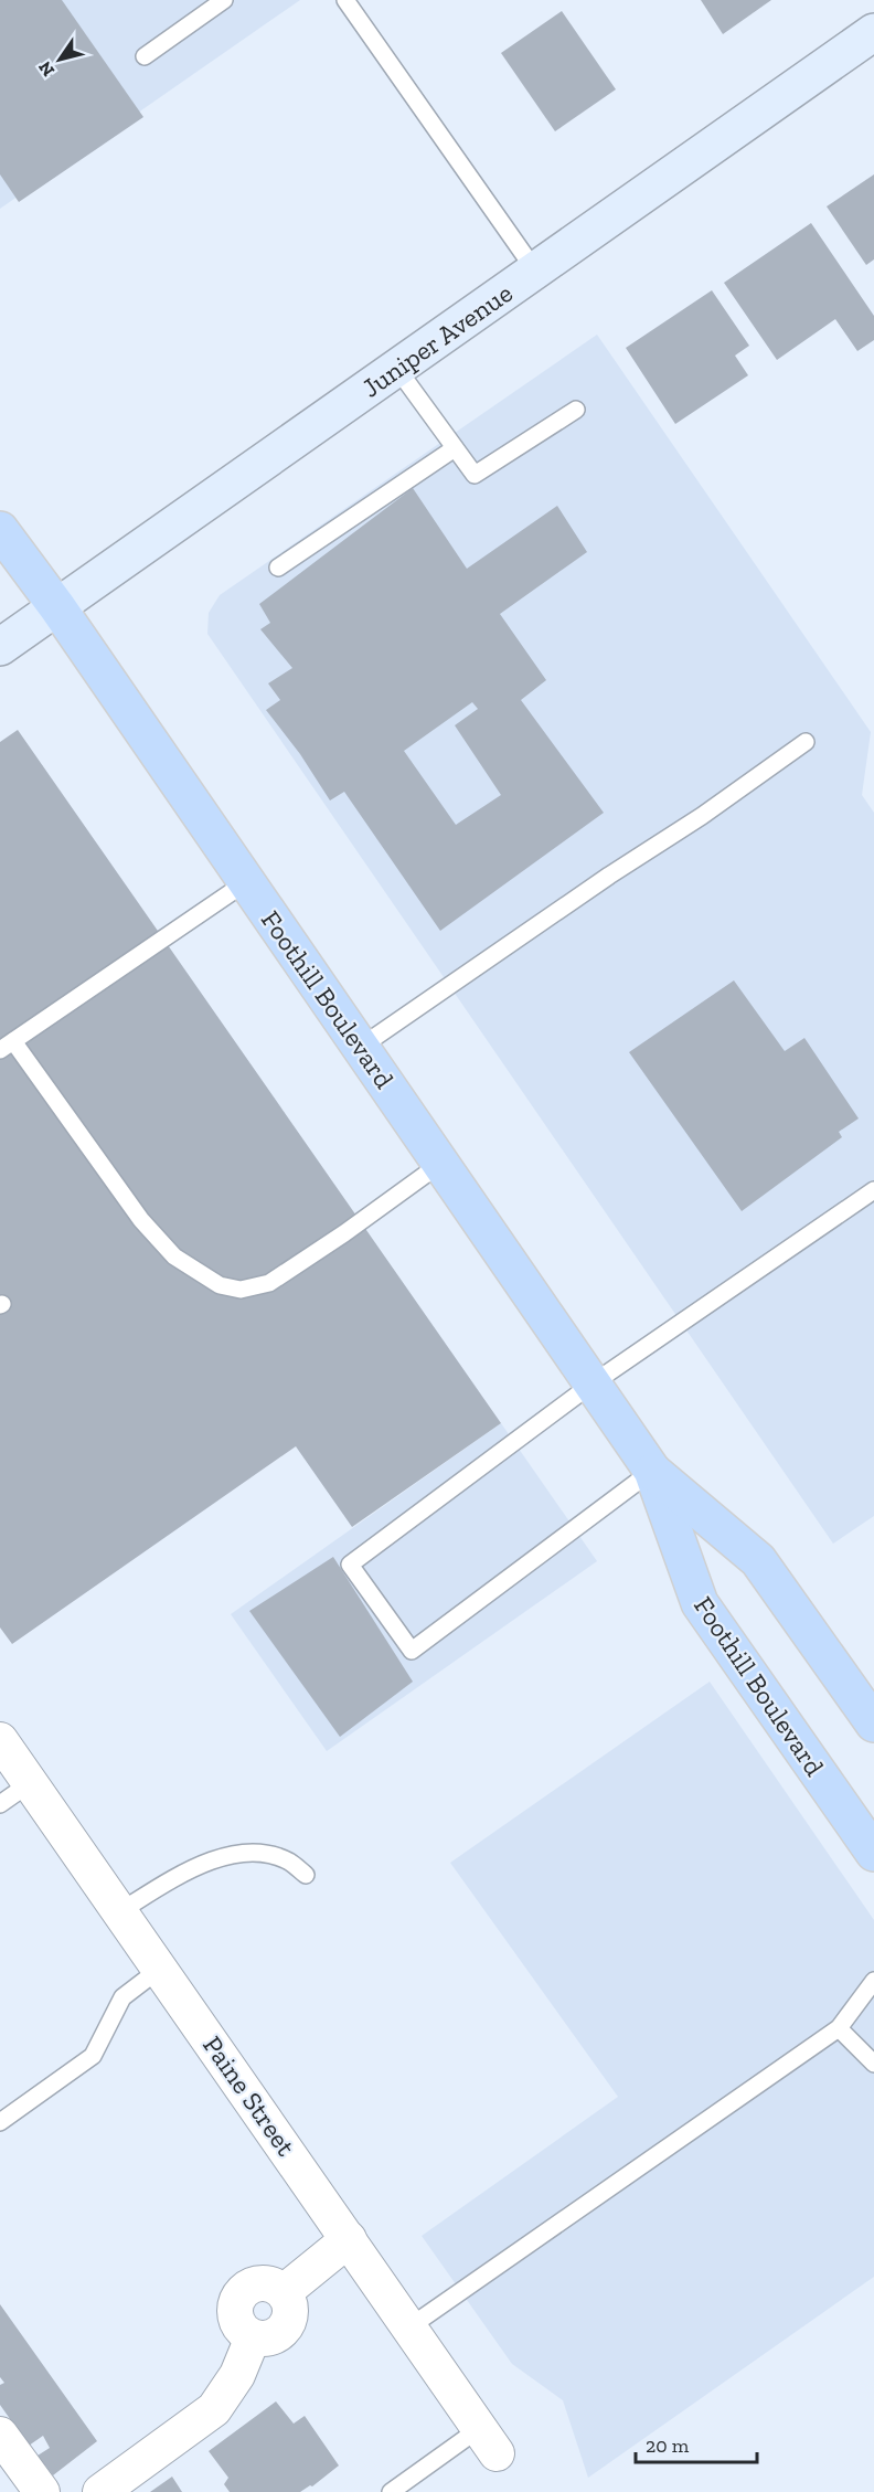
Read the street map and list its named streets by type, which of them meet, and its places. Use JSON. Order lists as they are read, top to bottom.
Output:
{
  "streets": {
    "main road": ["Foothill Boulevard"],
    "street": ["Juniper Avenue", "Paine Street"]
  },
  "crossings": [
    ["Juniper Avenue", "Foothill Boulevard"]
  ],
  "scale_bar": "20 m",
  "north": "bottom left"
}
